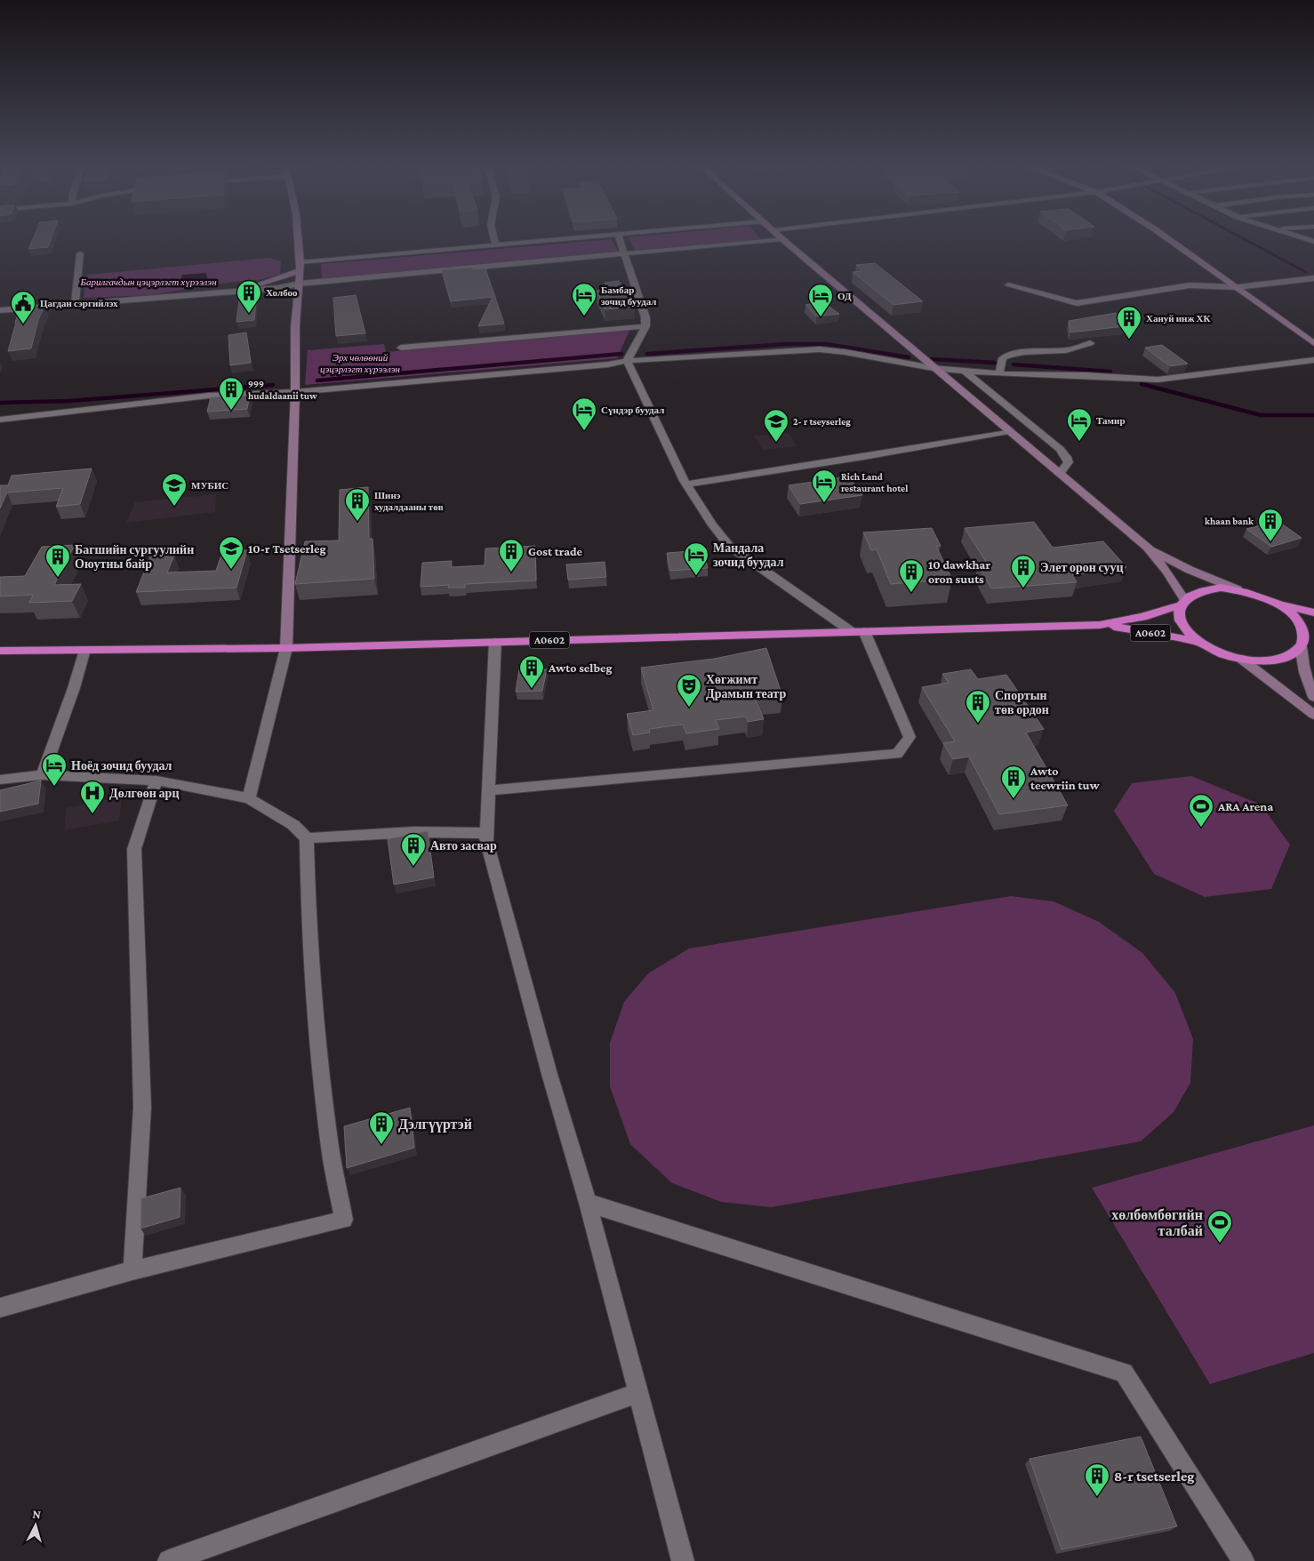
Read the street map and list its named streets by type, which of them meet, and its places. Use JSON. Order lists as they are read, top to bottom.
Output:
{
  "streets": {
    "highway": ["A0602"]
  },
  "parks": ["Барилгачдын цэцэрлэгт хүрээлэн", "Эрх чөлөөний цэцэрлэгт хүрээлэн"],
  "places": {
    "building": [
      "Холбоо",
      "Хануй инж ХК",
      "999 hudaldaanii tuw",
      "Шинэ худалдааны төв",
      "khaan bank",
      "Gost trade",
      "Багшийн сургуулийн Оюутны байр",
      "Элет орон сууц",
      "10 dawkhar oron suuts",
      "Awto selbeg",
      "Спортын төв ордон",
      "Awto teewriin tuw",
      "Авто засвар",
      "Дэлгүүртэй",
      "8-r tsetserleg"
    ],
    "hotel": [
      "Бамбар зочид буудал",
      "ОД",
      "Сүндэр буудал",
      "Тамир",
      "Rich Land restaurant hotel",
      "Мандала зочид буудал",
      "Ноёд зочид буудал"
    ],
    "public building": ["Цагдан сэргийлэх"],
    "school or university": ["2- r tseyserleg", "МУБИС", "10-r Tsetserleg"],
    "theatre": ["Хөгжимт Драмын театр"],
    "hospital": ["Дөлгөөн арц"],
    "sports": ["ARA Arena", "хөлбөмбөгийн талбай"]
  },
  "north": "top"
}
